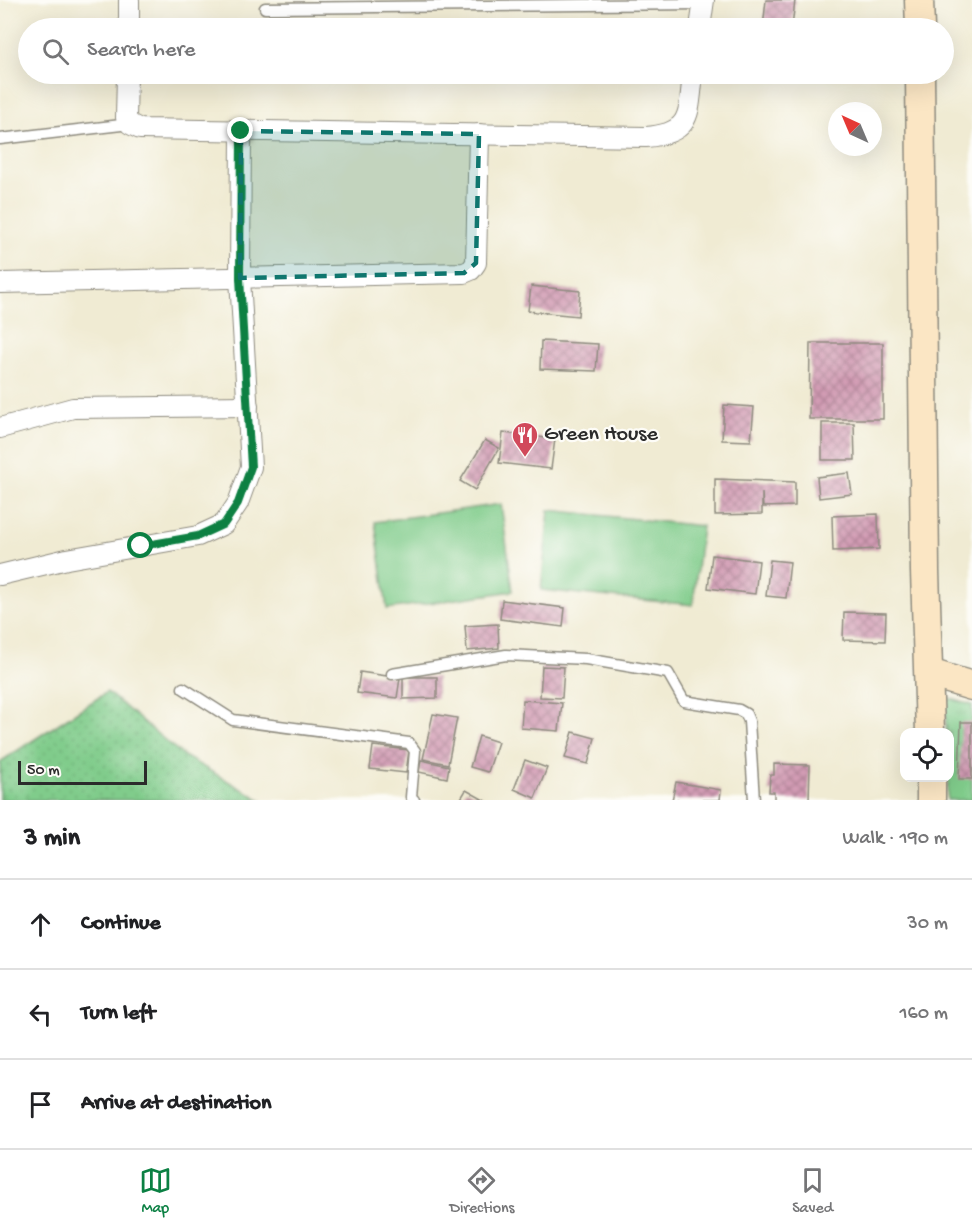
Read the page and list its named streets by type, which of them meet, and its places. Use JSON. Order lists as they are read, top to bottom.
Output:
{
  "places": {
    "restaurant": ["Green House"]
  },
  "scale_bar": "50 m",
  "north": "top left",
  "page": {
    "search": "Search here",
    "scale": "50 m",
    "heading": ["3 min", "Walk · 190 m"],
    "list": [
      ["Continue", "30 m"],
      ["Turn left", "160 m"],
      "Arrive at destination"
    ],
    "nav": ["Map", "Directions", "Saved"]
  }
}
